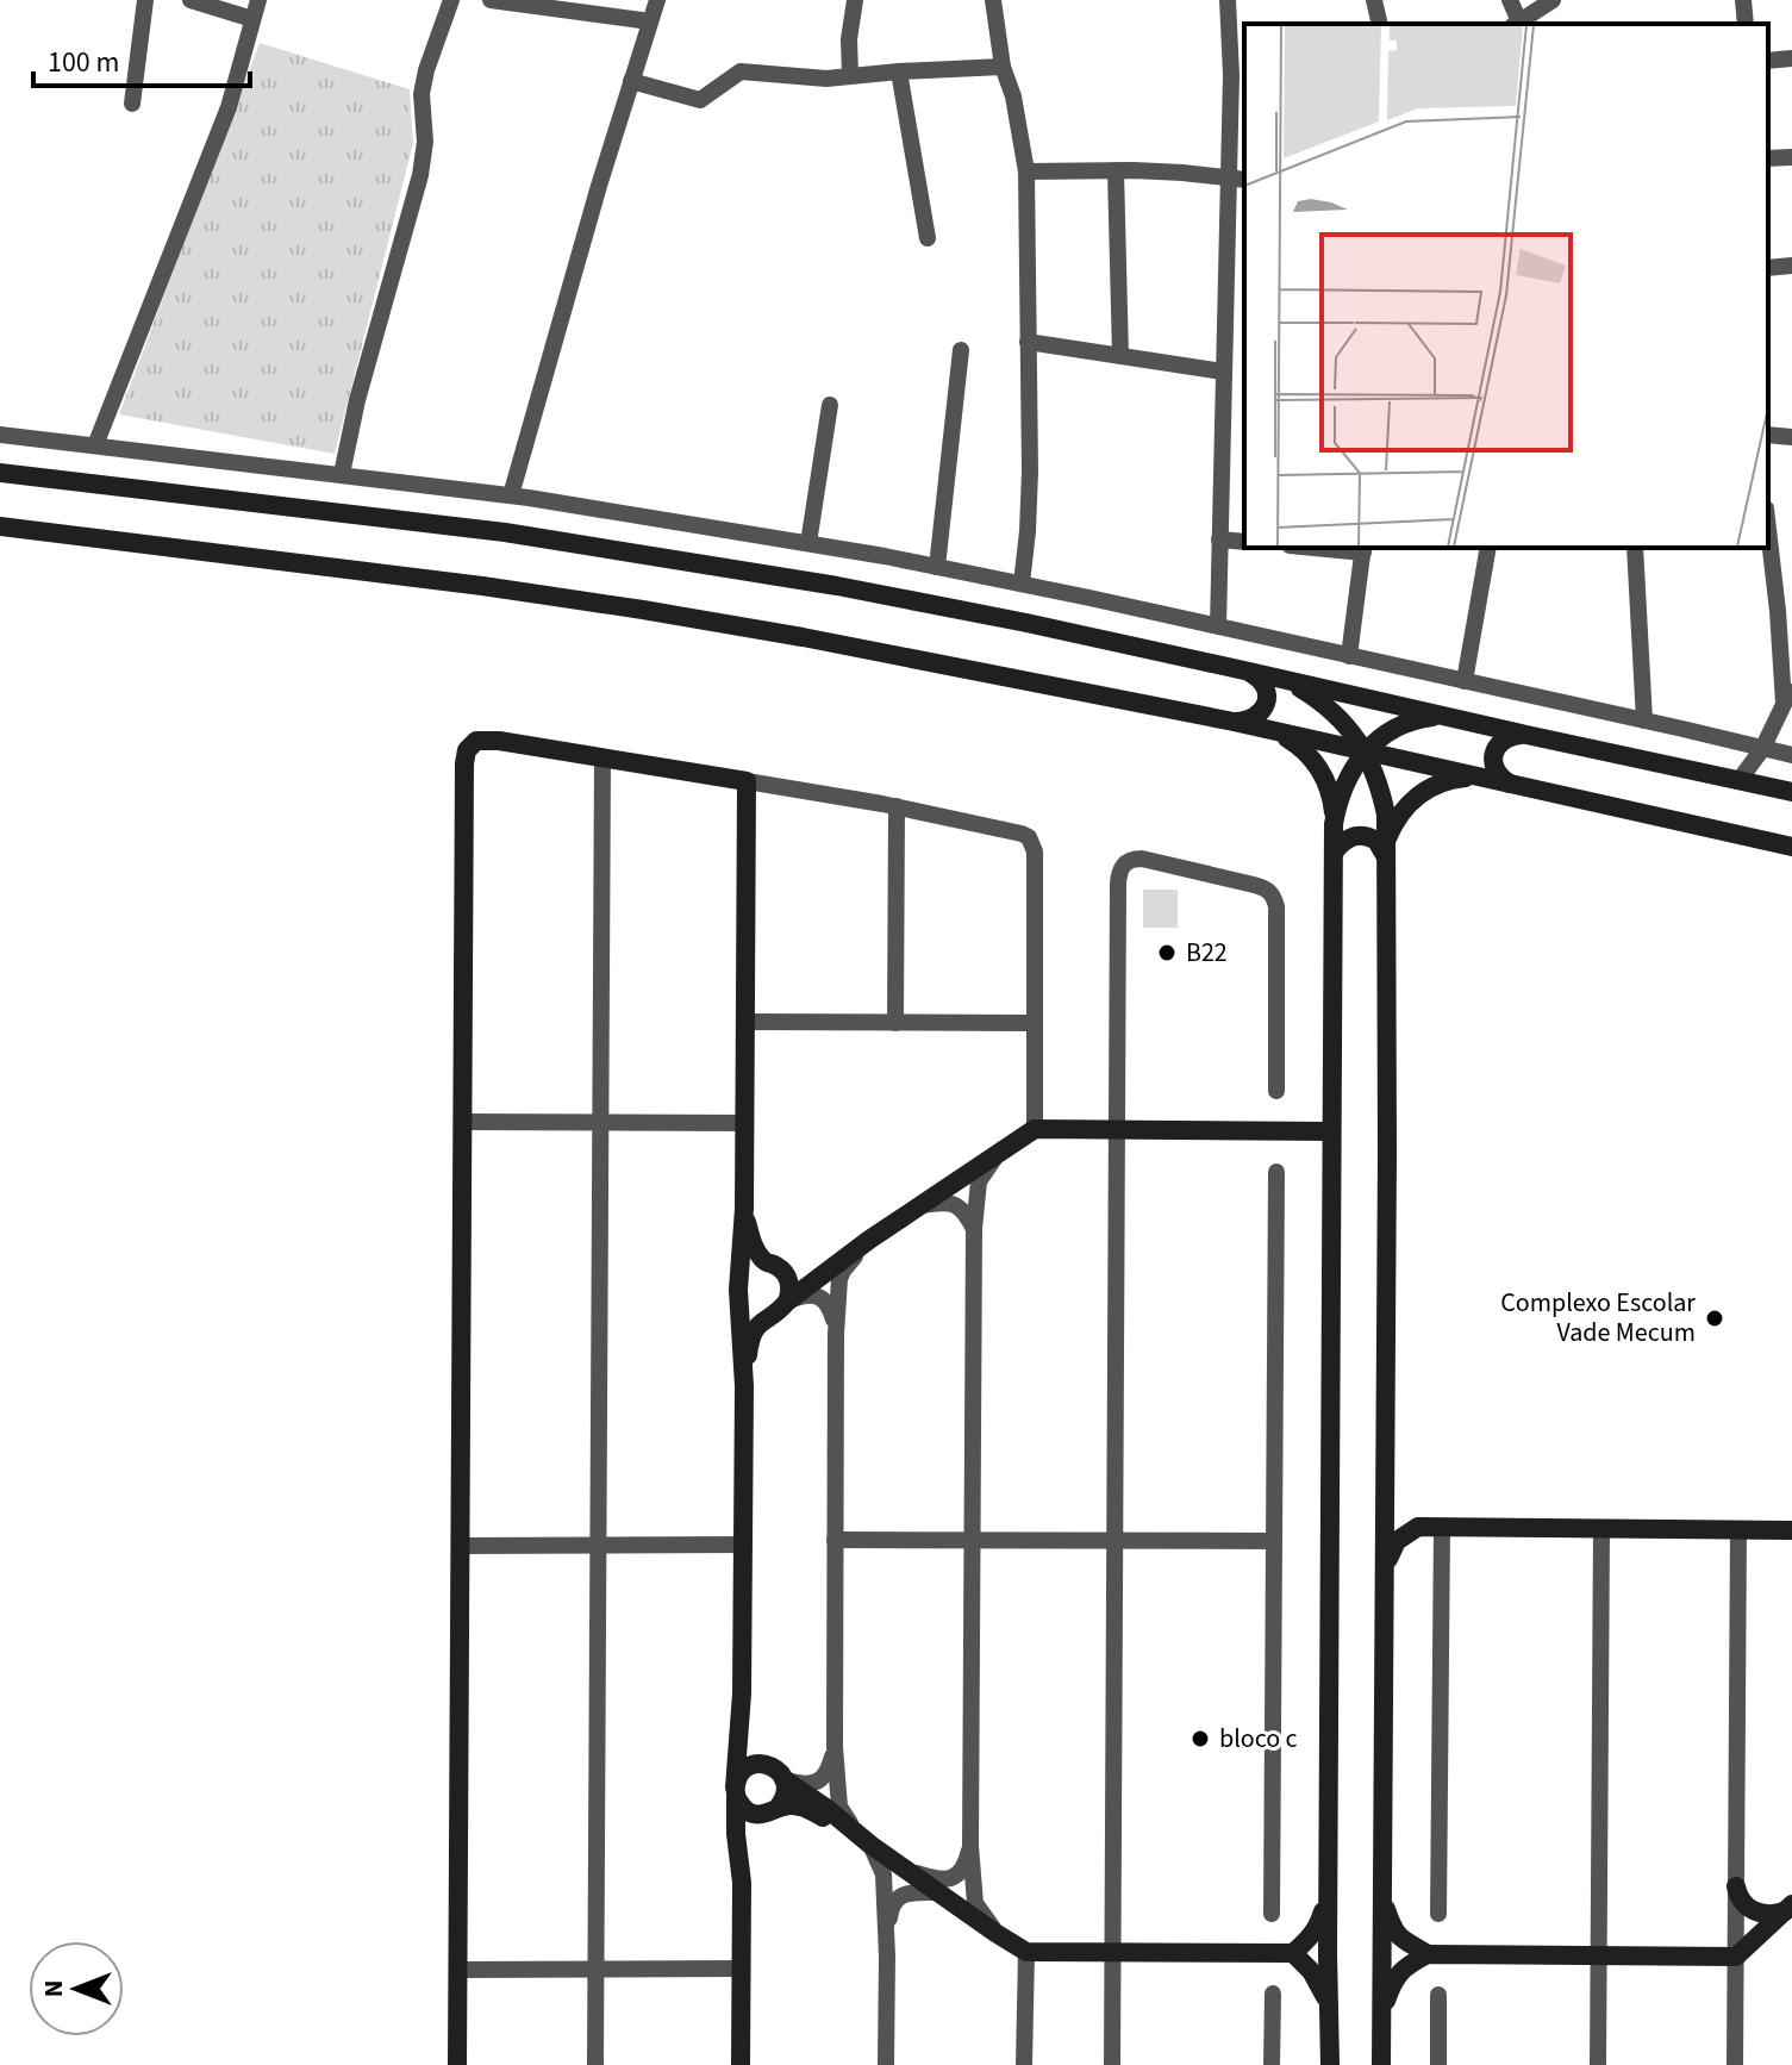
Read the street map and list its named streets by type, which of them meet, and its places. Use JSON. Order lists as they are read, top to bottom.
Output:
{
  "places": ["B22", "Complexo Escolar Vade Mecum", "bloco c"],
  "scale_bar": "100 m",
  "north": "left"
}
